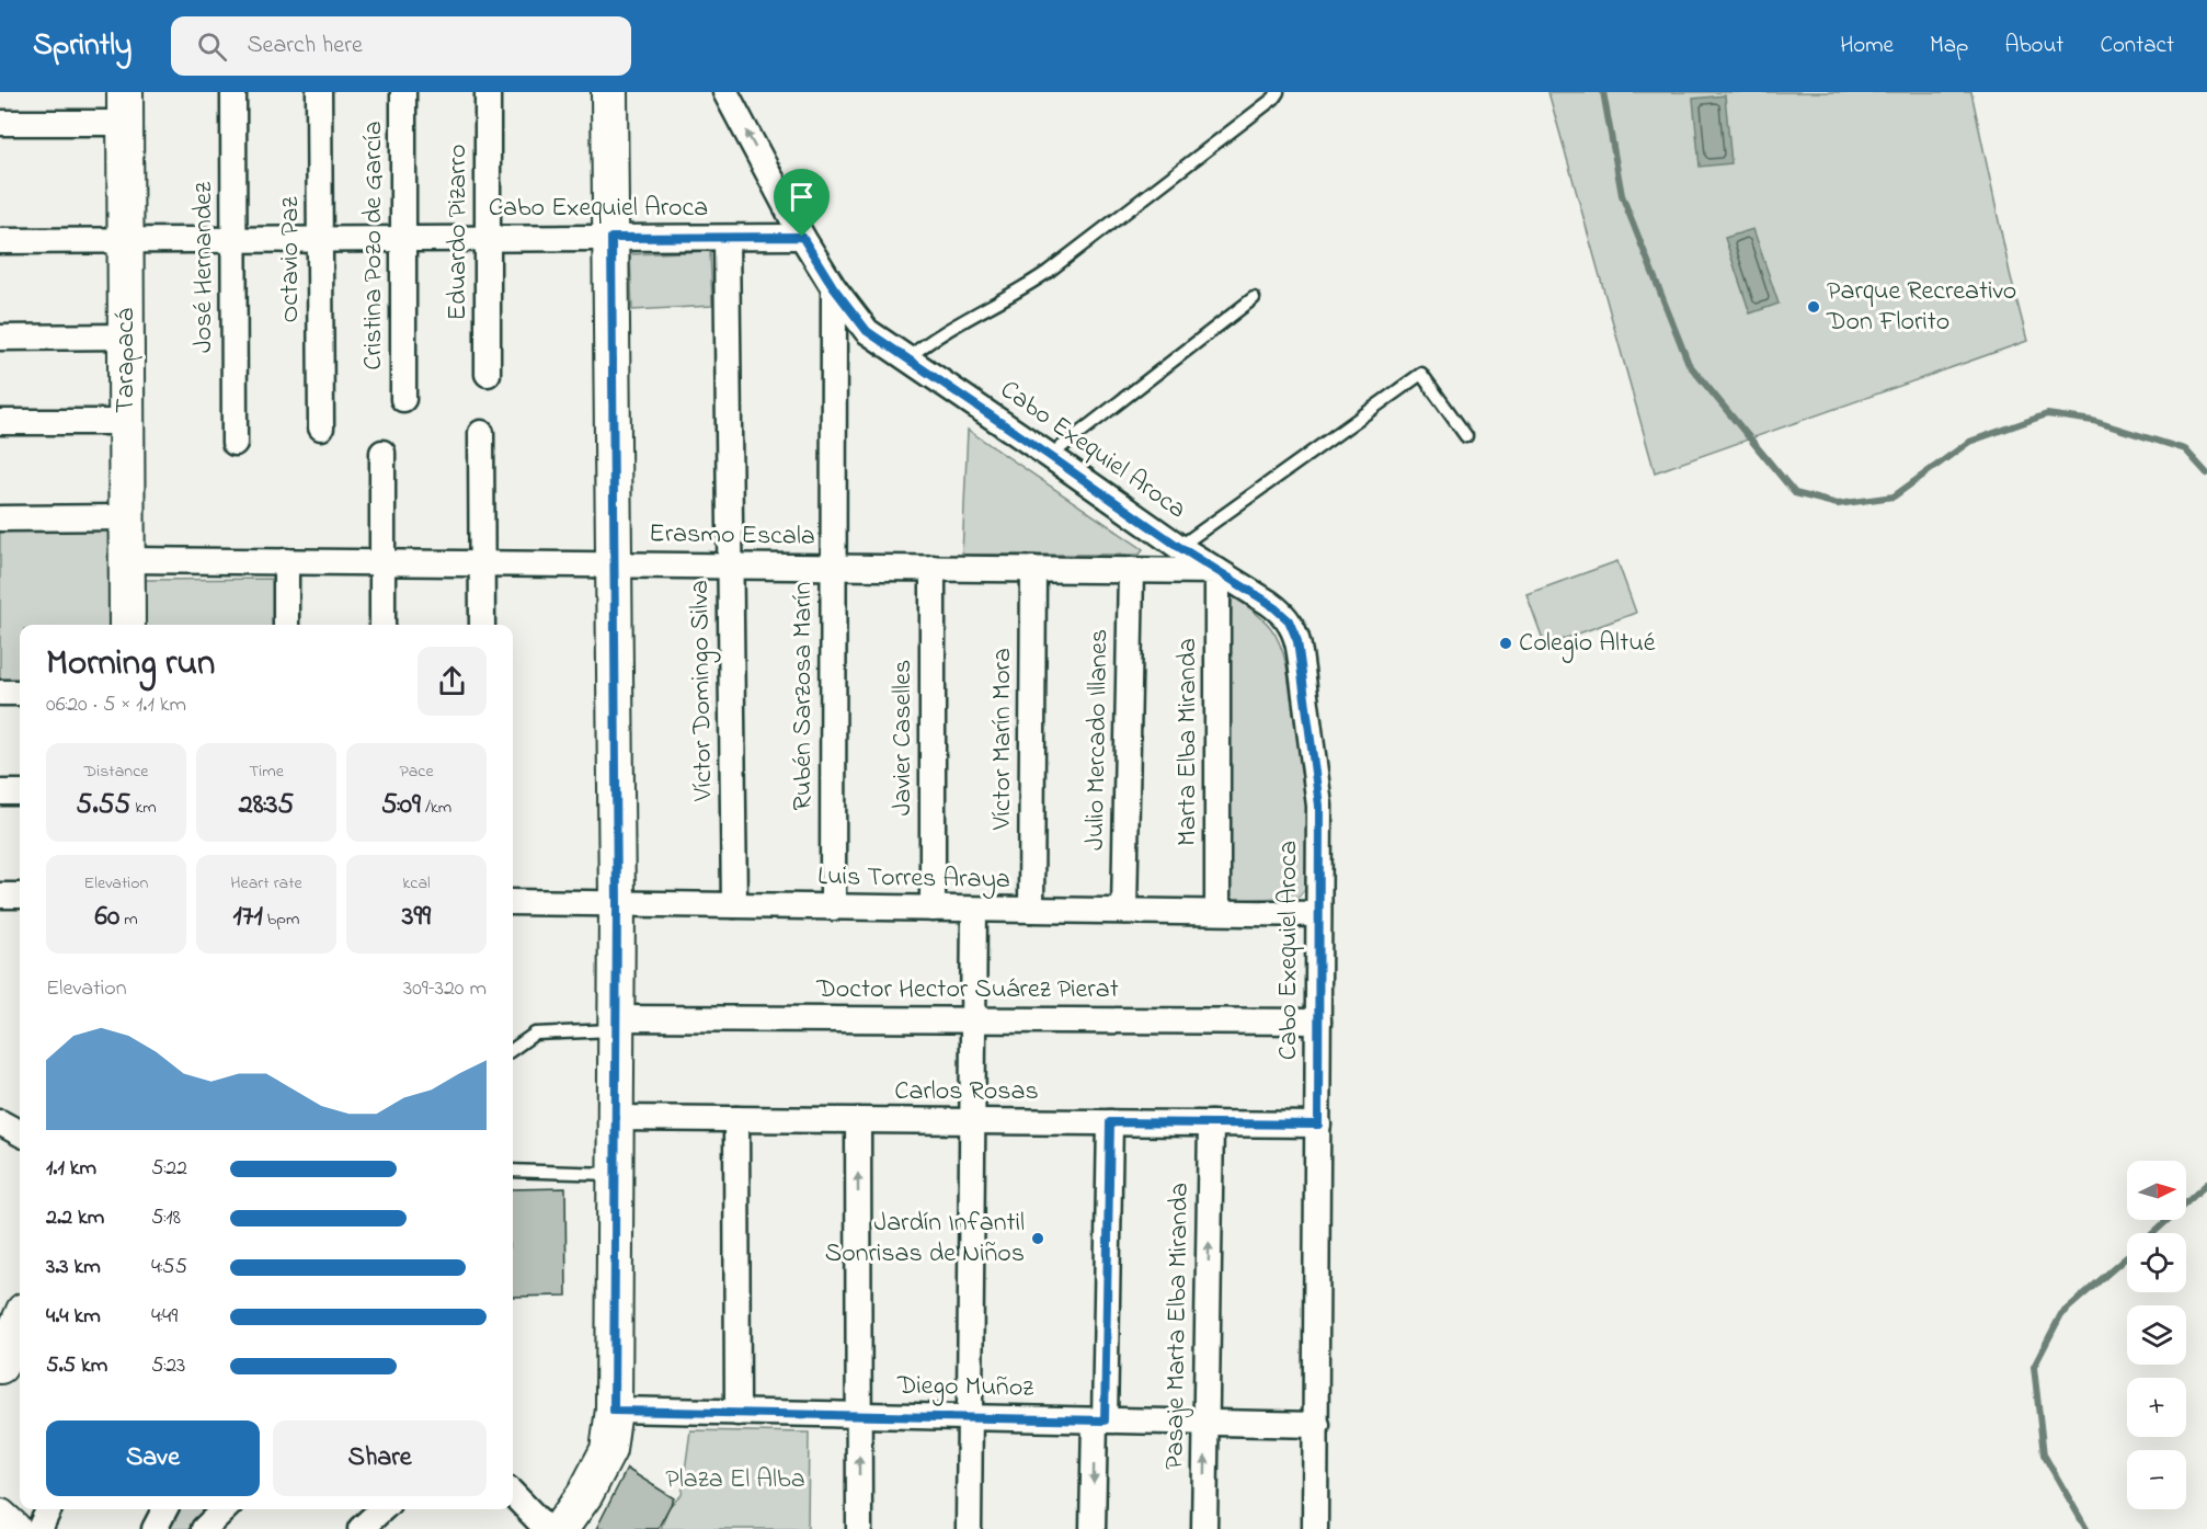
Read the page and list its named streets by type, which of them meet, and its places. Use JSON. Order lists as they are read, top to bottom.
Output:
{
  "streets": {
    "street": [
      "Cabo Exequiel Aroca",
      "Eduardo Pizarro",
      "Cristina Pozo de García",
      "Octavio Paz",
      "José Hernandez",
      "Tarapacá",
      "Erasmo Escala",
      "Víctor Domingo Silva",
      "Rubén Sarzosa Marín",
      "Javier Caselles",
      "Víctor Marín Mora",
      "Julio Mercado Illanes",
      "Marta Elba Miranda",
      "Luis Torres Araya",
      "Doctor Hector Suárez Pierat",
      "Carlos Rosas",
      "Pasaje Marta Elba Miranda",
      "Diego Muñoz"
    ]
  },
  "crossings": [
    ["Cabo Exequiel Aroca", "Eduardo Pizarro"],
    ["Cabo Exequiel Aroca", "Cristina Pozo de García"],
    ["Cabo Exequiel Aroca", "Octavio Paz"],
    ["Cabo Exequiel Aroca", "José Hernandez"],
    ["Cabo Exequiel Aroca", "Tarapacá"],
    ["Cabo Exequiel Aroca", "Erasmo Escala"],
    ["Cabo Exequiel Aroca", "Víctor Domingo Silva"],
    ["Cabo Exequiel Aroca", "Rubén Sarzosa Marín"],
    ["Cabo Exequiel Aroca", "Marta Elba Miranda"],
    ["Cabo Exequiel Aroca", "Luis Torres Araya"],
    ["Cabo Exequiel Aroca", "Doctor Hector Suárez Pierat"],
    ["Cabo Exequiel Aroca", "Carlos Rosas"],
    ["Cabo Exequiel Aroca", "Diego Muñoz"],
    ["Tarapacá", "Erasmo Escala"],
    ["Erasmo Escala", "Víctor Domingo Silva"],
    ["Erasmo Escala", "Rubén Sarzosa Marín"],
    ["Erasmo Escala", "Javier Caselles"],
    ["Erasmo Escala", "Víctor Marín Mora"],
    ["Erasmo Escala", "Julio Mercado Illanes"],
    ["Erasmo Escala", "Marta Elba Miranda"],
    ["Víctor Domingo Silva", "Luis Torres Araya"],
    ["Rubén Sarzosa Marín", "Luis Torres Araya"],
    ["Javier Caselles", "Luis Torres Araya"],
    ["Víctor Marín Mora", "Luis Torres Araya"],
    ["Julio Mercado Illanes", "Luis Torres Araya"],
    ["Marta Elba Miranda", "Luis Torres Araya"],
    ["Carlos Rosas", "Pasaje Marta Elba Miranda"],
    ["Pasaje Marta Elba Miranda", "Diego Muñoz"]
  ],
  "parks": ["Plaza El Alba"],
  "places": ["Parque Recreativo Don Florito", "Colegio Altué", "Jardín Infantil Sonrisas de Niños"],
  "north": "right",
  "page": {
    "header": "Sprintly",
    "search": "Search here",
    "nav": [
      "Home",
      "Map",
      "About",
      "Contact"
    ],
    "heading": ["Morning run", "06:20 · 5 × 1.1 km"],
    "stats": [
      ["Distance", "5.55 km"],
      ["Time", "28:35"],
      ["Pace", "5:09 /km"],
      ["Elevation", "60 m"],
      ["Heart rate", "171 bpm"],
      ["kcal", "399"]
    ],
    "chart": ["Elevation", "309–320 m"],
    "list": [
      {
        "name": "1.1 km",
        "note": "5:22"
      },
      {
        "name": "2.2 km",
        "note": "5:18"
      },
      {
        "name": "3.3 km",
        "note": "4:55"
      },
      {
        "name": "4.4 km",
        "note": "4:49"
      },
      {
        "name": "5.5 km",
        "note": "5:23"
      }
    ],
    "map_buttons": ["+", "−"],
    "buttons": ["Save", "Share"]
  }
}
